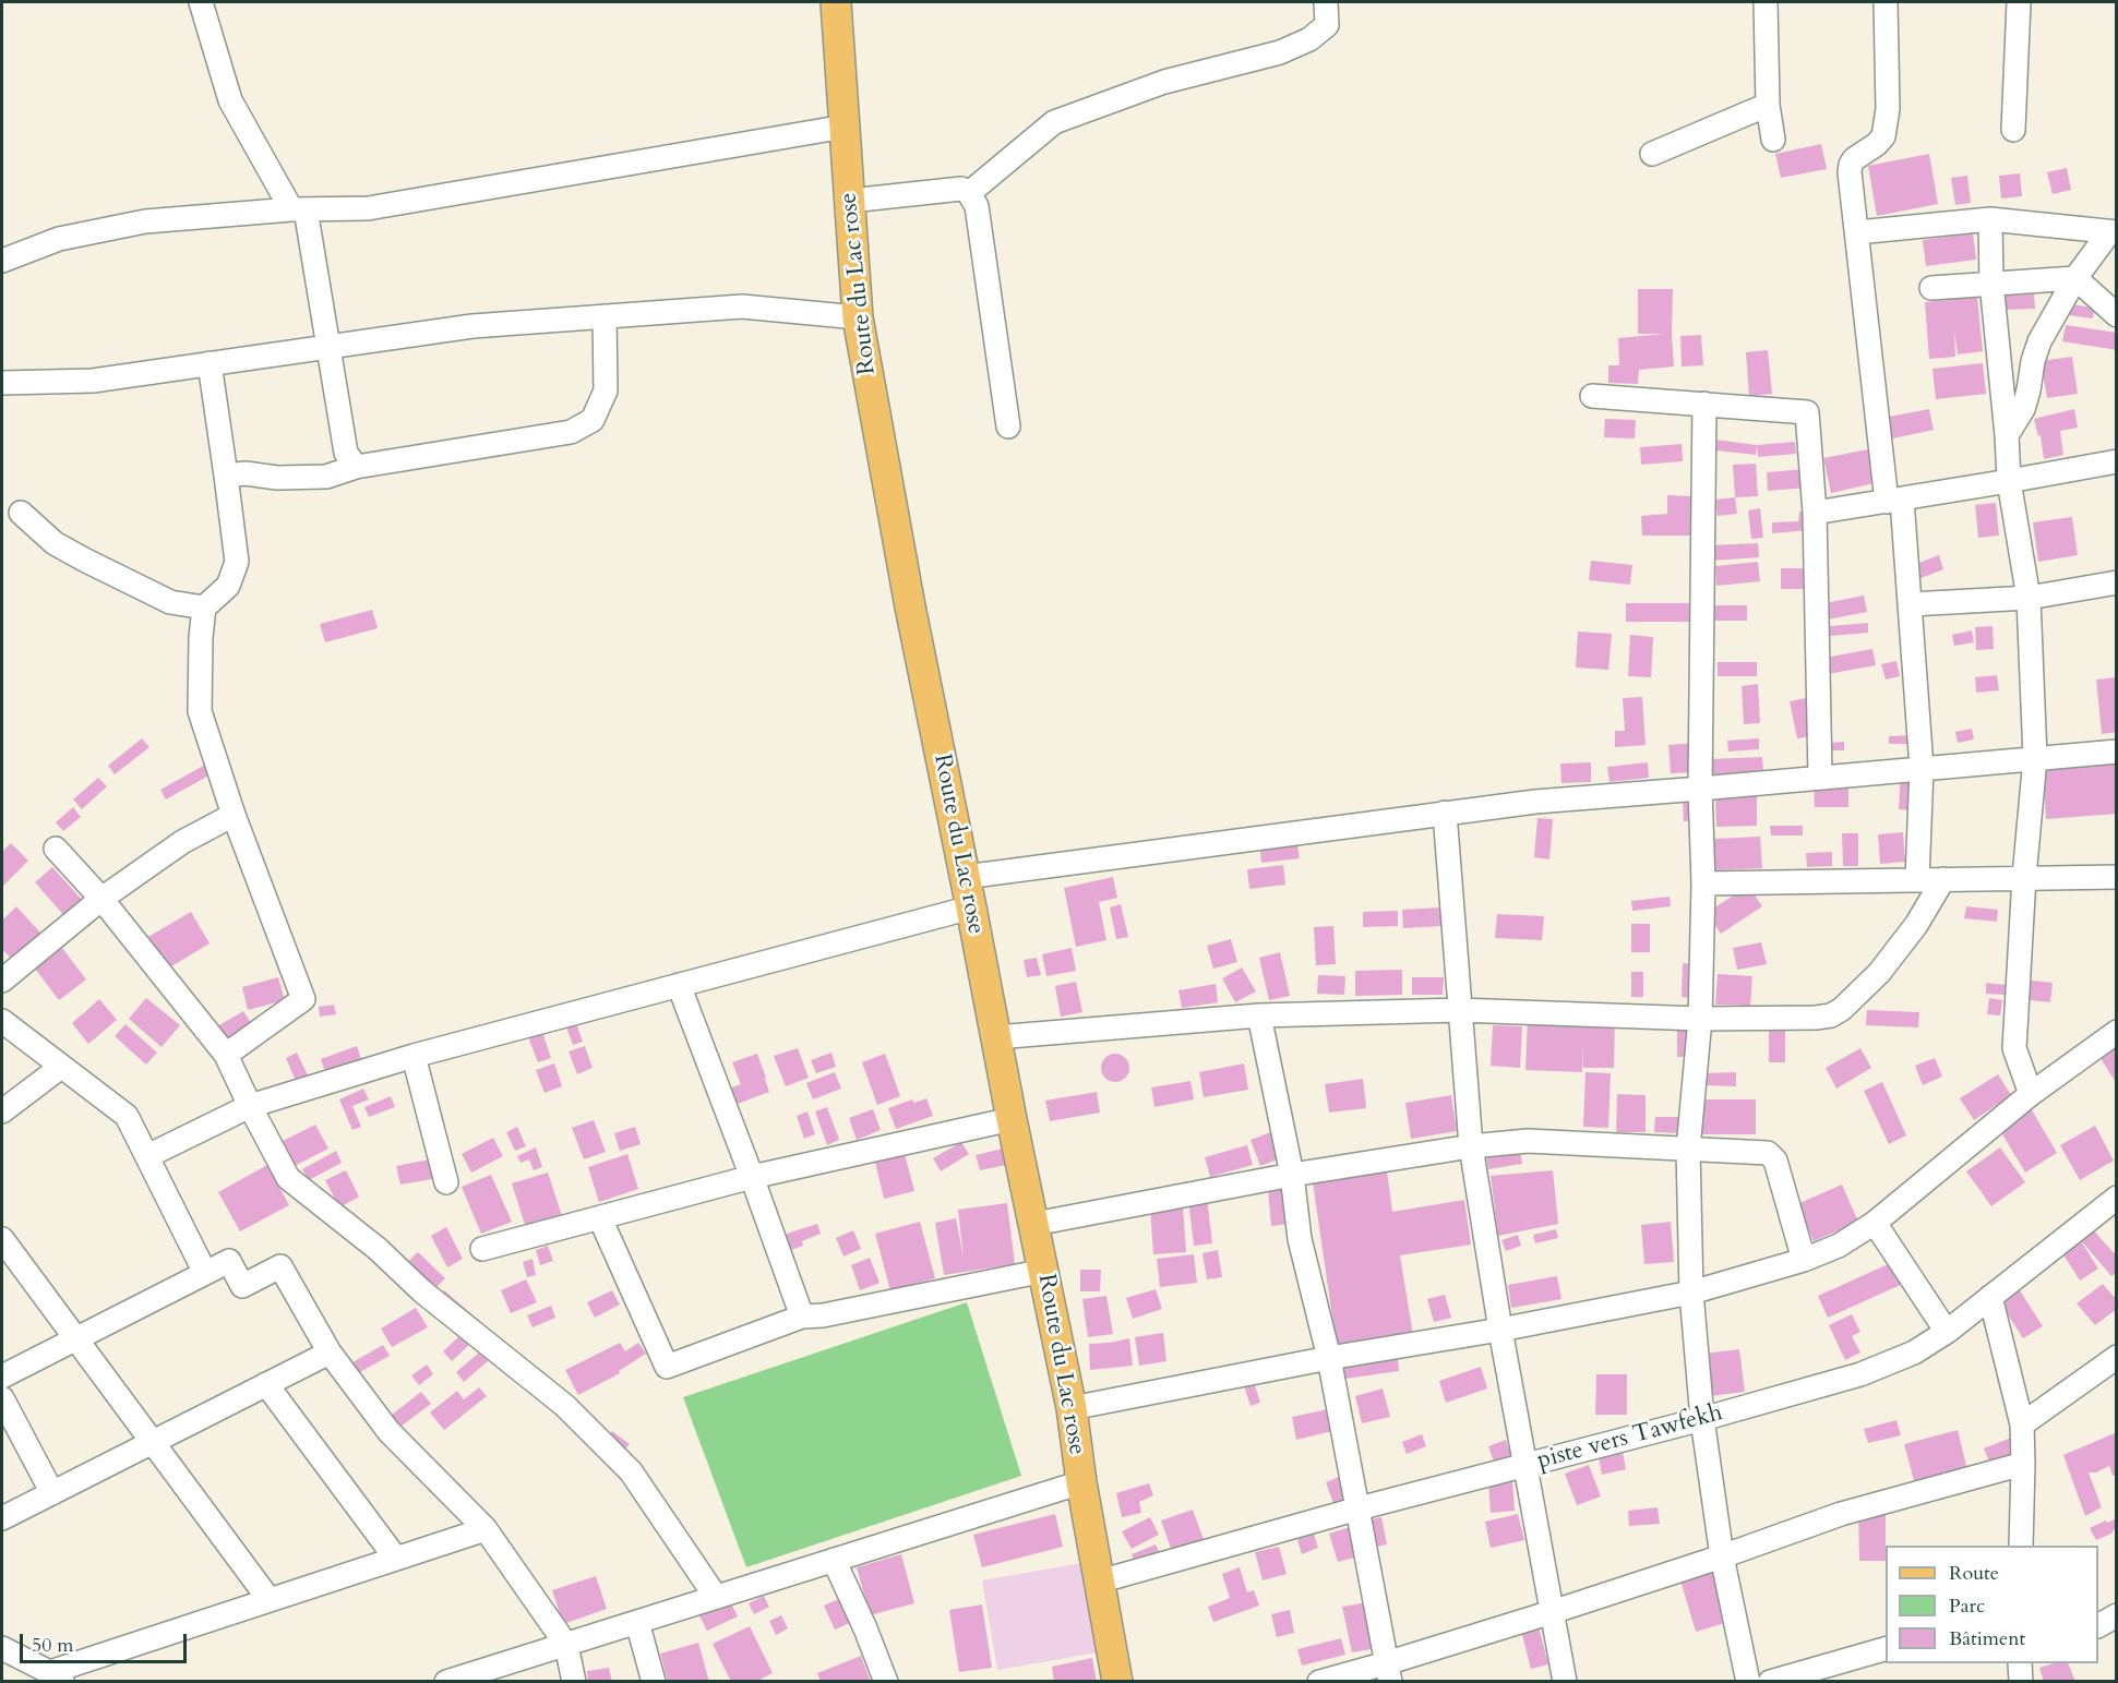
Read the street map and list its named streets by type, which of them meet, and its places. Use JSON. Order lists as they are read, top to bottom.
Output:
{
  "streets": {
    "main road": ["Route du Lac rose"],
    "street": ["piste vers Tawfekh"]
  },
  "crossings": [
    ["Route du Lac rose", "piste vers Tawfekh"]
  ],
  "legend": ["Route", "Parc", "Bâtiment"],
  "scale_bar": "50 m"
}
